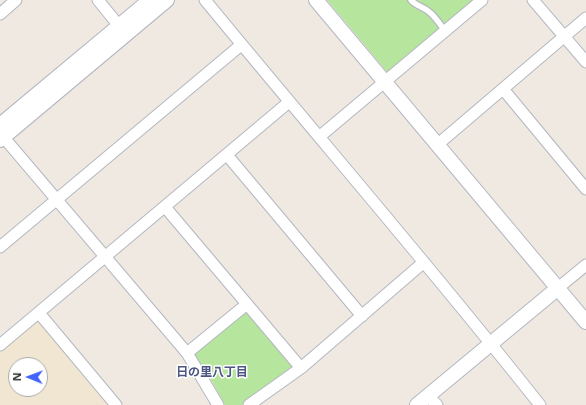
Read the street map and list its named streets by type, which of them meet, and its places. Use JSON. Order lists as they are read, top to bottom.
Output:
{
  "districts": ["日の里八丁目"],
  "north": "left"
}
